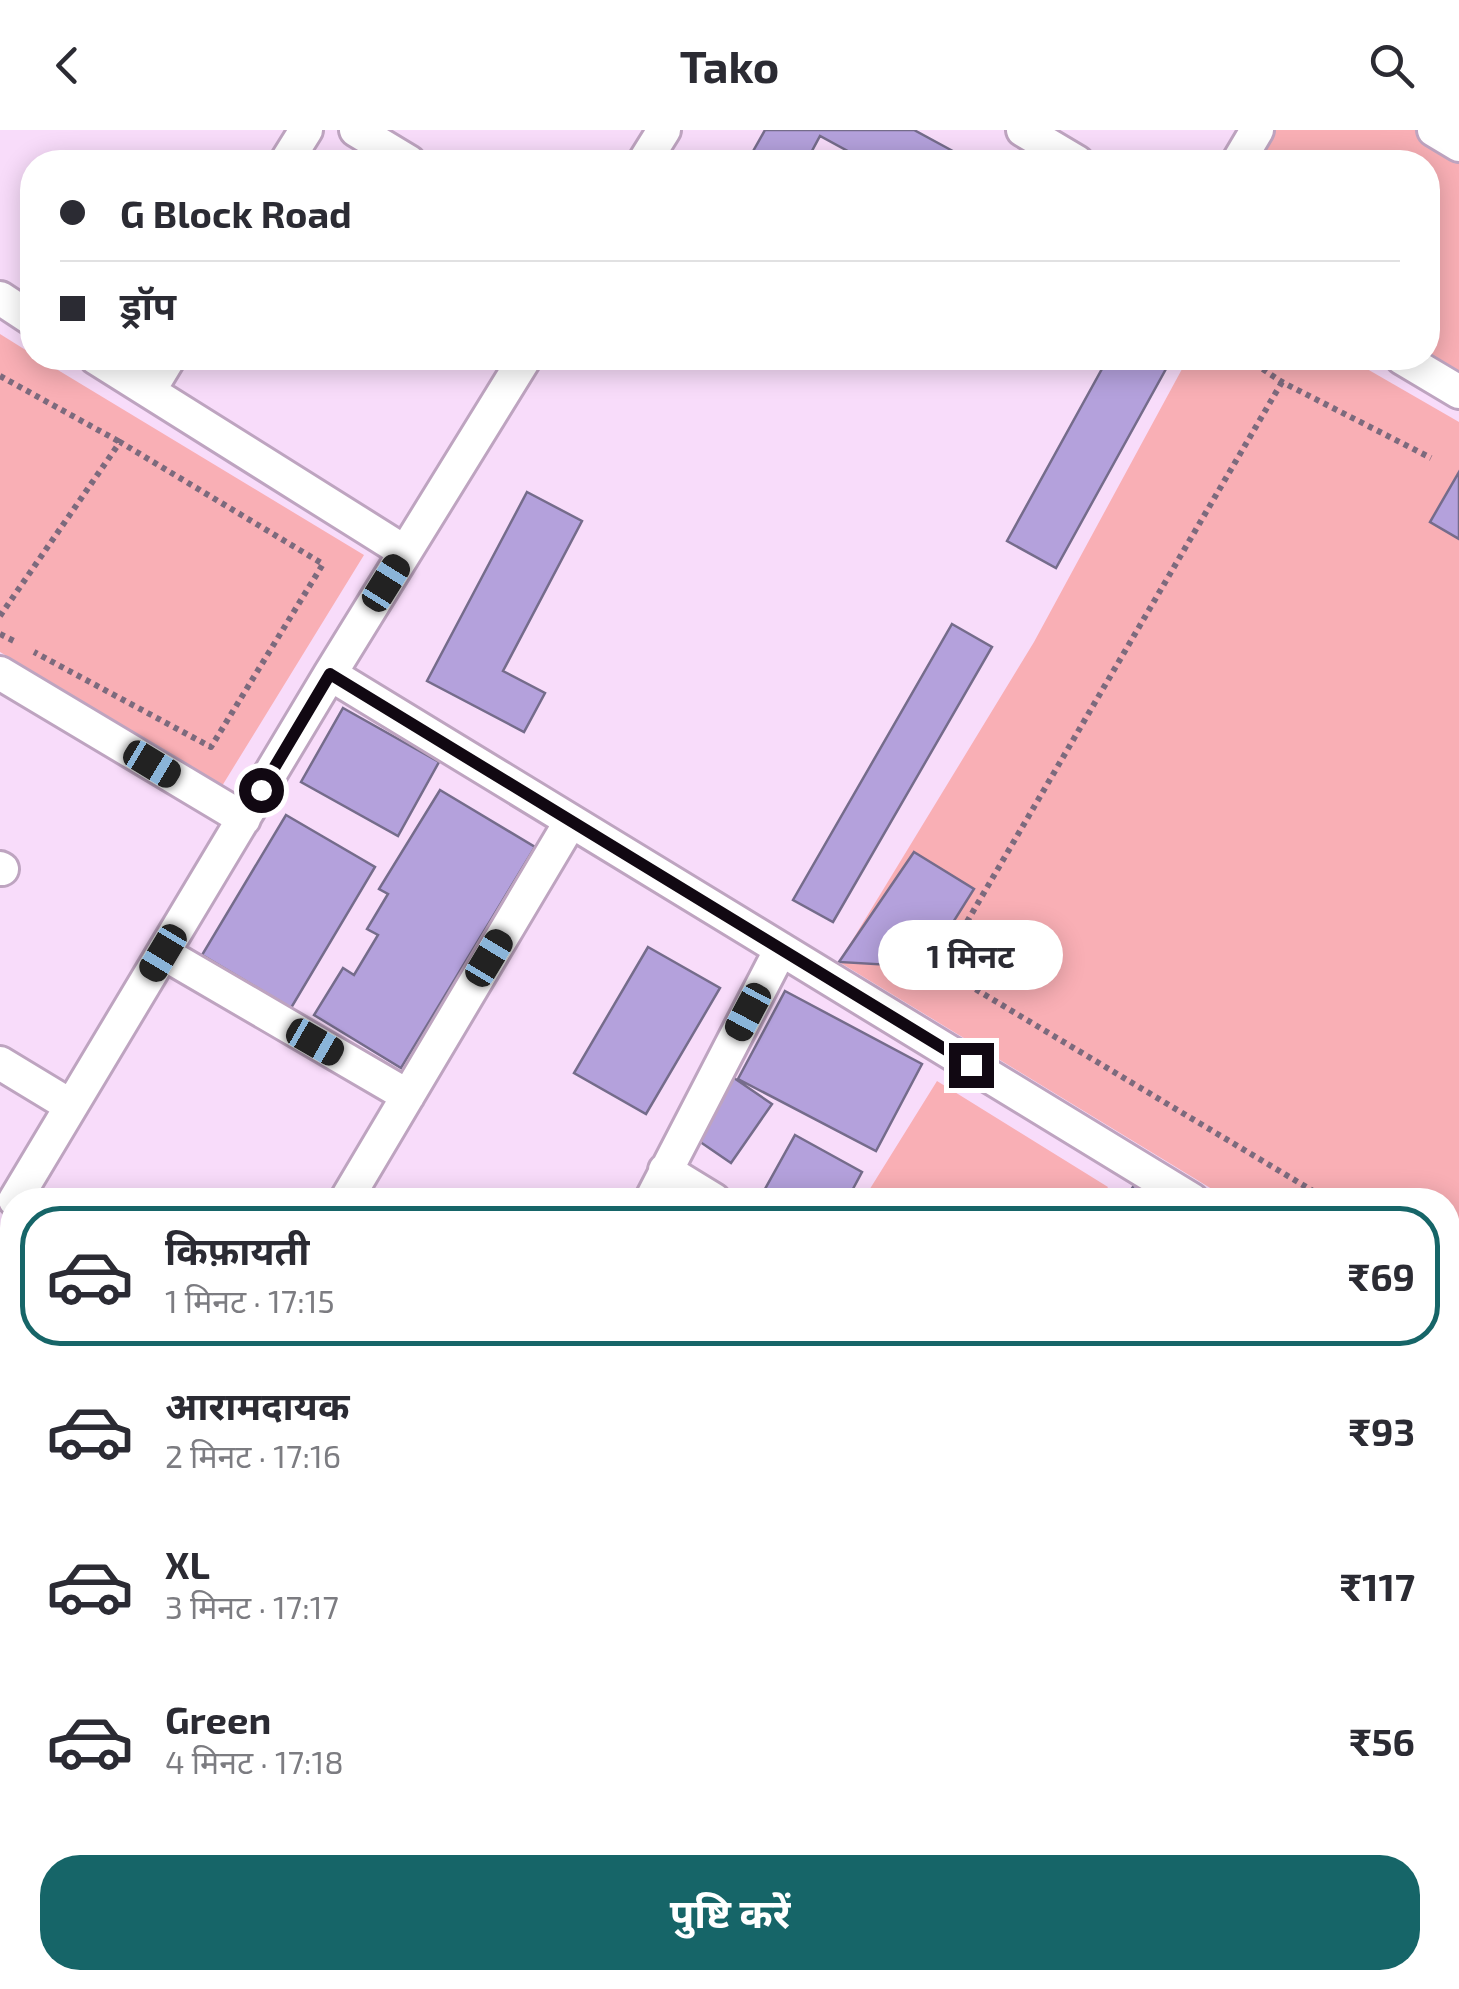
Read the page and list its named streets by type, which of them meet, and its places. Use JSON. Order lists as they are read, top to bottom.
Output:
{
  "page": {
    "header": "Tako",
    "banner": ["G Block Road", "ड्रॉप"],
    "bubble": "1 मिनट",
    "list": [
      {
        "name": "किफ़ायती",
        "note": "1 मिनट · 17:15",
        "value": "₹69"
      },
      {
        "name": "आरामदायक",
        "note": "2 मिनट · 17:16",
        "value": "₹93"
      },
      {
        "name": "XL",
        "note": "3 मिनट · 17:17",
        "value": "₹117"
      },
      {
        "name": "Green",
        "note": "4 मिनट · 17:18",
        "value": "₹56"
      }
    ],
    "buttons": "पुष्टि करें"
  }
}
